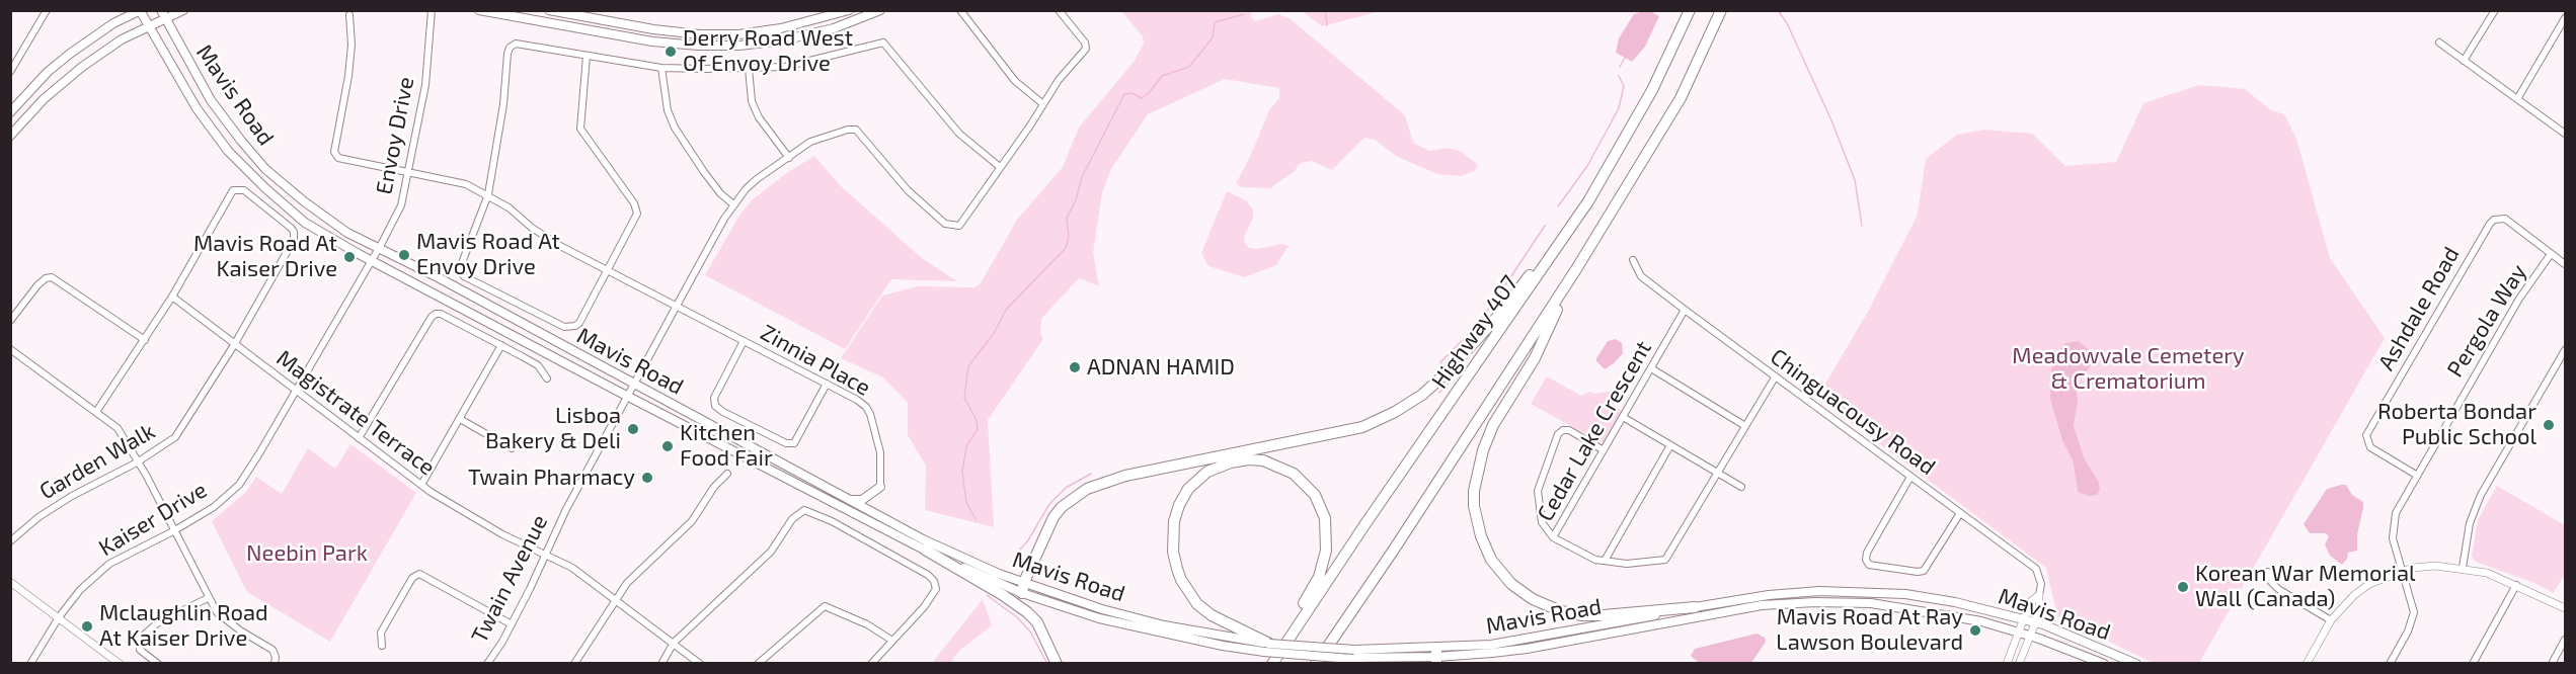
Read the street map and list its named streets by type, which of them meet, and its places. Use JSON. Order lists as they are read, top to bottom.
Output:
{
  "streets": {
    "highway": ["Highway 407"],
    "main road": ["Mavis Road"],
    "street": [
      "Envoy Drive",
      "Ashdale Road",
      "Pergola Way",
      "Zinnia Place",
      "Chinguacousy Road",
      "Magistrate Terrace",
      "Cedar Lake Crescent",
      "Garden Walk",
      "Kaiser Drive",
      "Twain Avenue"
    ]
  },
  "crossings": [
    ["Mavis Road", "Envoy Drive"],
    ["Mavis Road", "Kaiser Drive"],
    ["Mavis Road", "Twain Avenue"],
    ["Envoy Drive", "Zinnia Place"],
    ["Envoy Drive", "Kaiser Drive"],
    ["Ashdale Road", "Pergola Way"],
    ["Zinnia Place", "Twain Avenue"],
    ["Chinguacousy Road", "Cedar Lake Crescent"],
    ["Magistrate Terrace", "Garden Walk"],
    ["Magistrate Terrace", "Kaiser Drive"],
    ["Magistrate Terrace", "Twain Avenue"]
  ],
  "parks": ["Meadowvale Cemetery & Crematorium", "Neebin Park"],
  "places": [
    "Derry Road West Of Envoy Drive",
    "Mavis Road At Envoy Drive",
    "Mavis Road At Kaiser Drive",
    "ADNAN HAMID",
    "Roberta Bondar Public School",
    "Lisboa Bakery & Deli",
    "Kitchen Food Fair",
    "Twain Pharmacy",
    "Korean War Memorial Wall (Canada)",
    "Mclaughlin Road At Kaiser Drive",
    "Mavis Road At Ray Lawson Boulevard"
  ]
}
